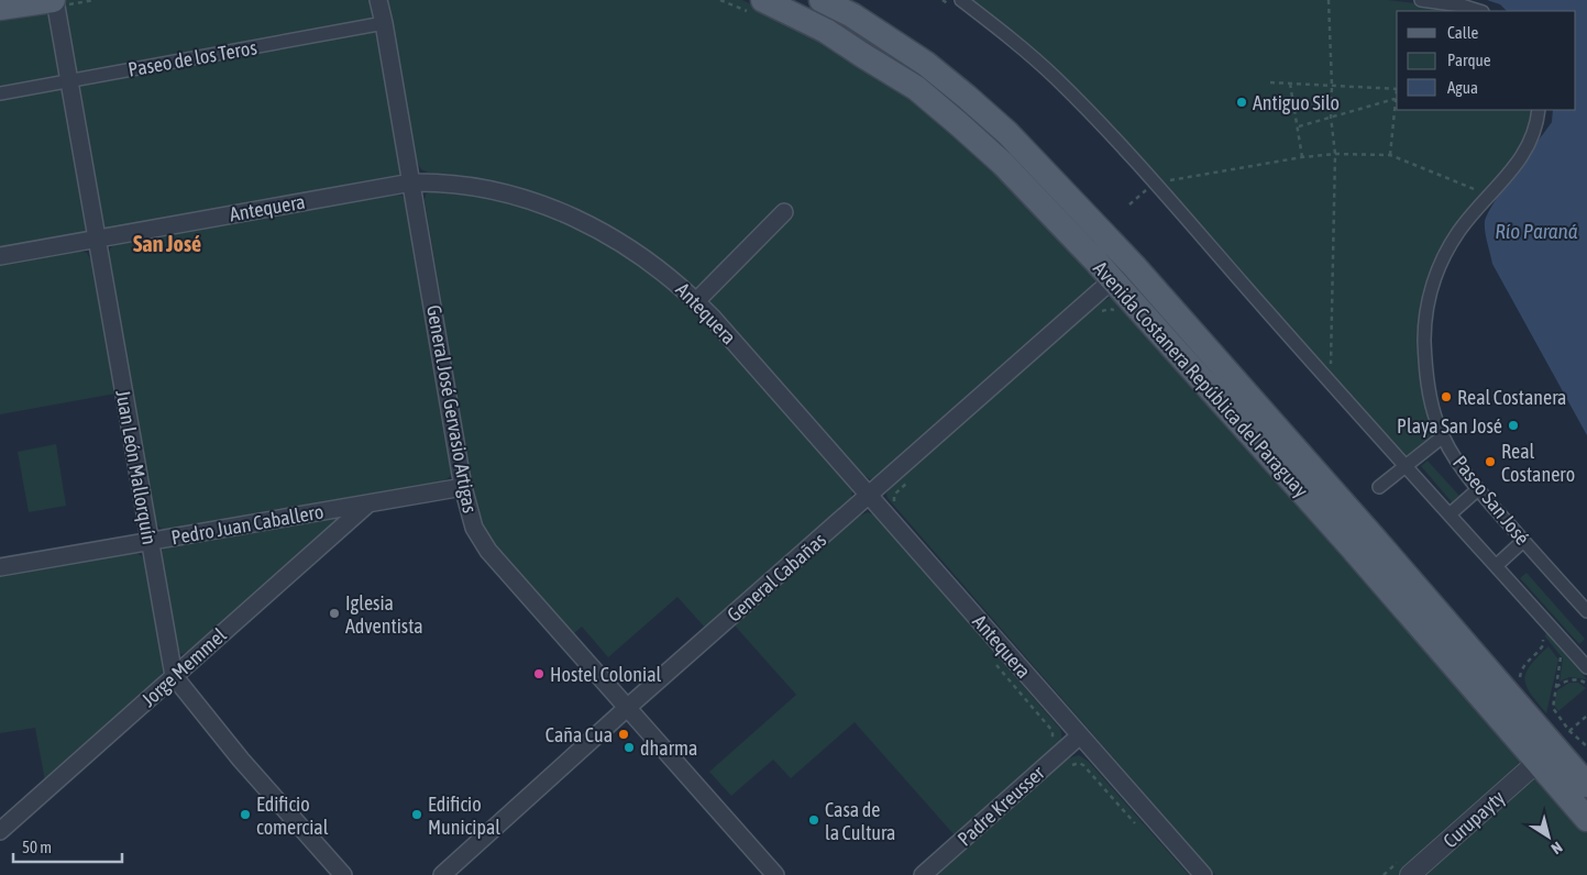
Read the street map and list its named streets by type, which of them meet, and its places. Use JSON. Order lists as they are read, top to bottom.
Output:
{
  "streets": {
    "main road": ["Avenida Costanera República del Paraguay"],
    "street": [
      "Paseo de los Teros",
      "Antequera",
      "General José Gervasio Artigas",
      "Juan León Mallorquín",
      "Paseo San José",
      "Pedro Juan Caballero",
      "General Cabañas",
      "Jorge Memmel",
      "Padre Kreusser",
      "Curupayty"
    ]
  },
  "crossings": [
    ["Paseo de los Teros", "General José Gervasio Artigas"],
    ["Paseo de los Teros", "Juan León Mallorquín"],
    ["Antequera", "General José Gervasio Artigas"],
    ["Antequera", "Juan León Mallorquín"],
    ["Antequera", "General Cabañas"],
    ["Antequera", "Padre Kreusser"],
    ["Avenida Costanera República del Paraguay", "General Cabañas"],
    ["Avenida Costanera República del Paraguay", "Curupayty"],
    ["General José Gervasio Artigas", "Pedro Juan Caballero"],
    ["General José Gervasio Artigas", "General Cabañas"],
    ["Juan León Mallorquín", "Pedro Juan Caballero"],
    ["Juan León Mallorquín", "Jorge Memmel"],
    ["Pedro Juan Caballero", "Jorge Memmel"]
  ],
  "districts": ["San José"],
  "water": ["Río Paraná"],
  "places": [
    "Antiguo Silo",
    "Real Costanera",
    "Playa San José",
    "Real Costanero",
    "Iglesia Adventista",
    "Hostel Colonial",
    "Caña Cua",
    "dharma",
    "Edificio comercial",
    "Edificio Municipal",
    "Casa de la Cultura"
  ],
  "legend": ["Calle", "Parque", "Agua"],
  "scale_bar": "50 m",
  "north": "bottom right"
}
